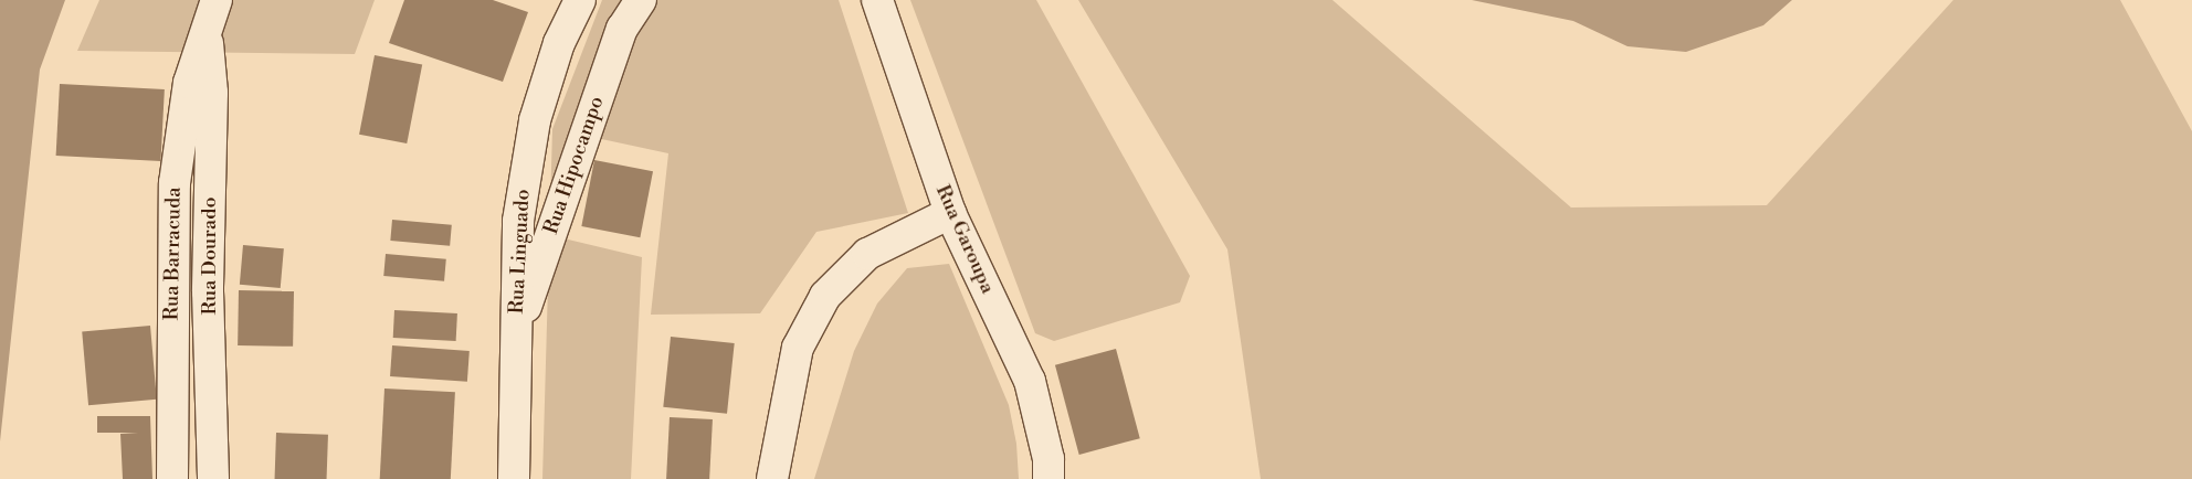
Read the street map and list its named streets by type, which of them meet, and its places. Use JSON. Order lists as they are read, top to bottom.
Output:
{
  "streets": {
    "street": [
      "Rua Hipocampo",
      "Rua Garoupa",
      "Rua Linguado",
      "Rua Barracuda",
      "Rua Dourado"
    ]
  },
  "crossings": [
    ["Rua Hipocampo", "Rua Linguado"],
    ["Rua Barracuda", "Rua Dourado"]
  ]
}
